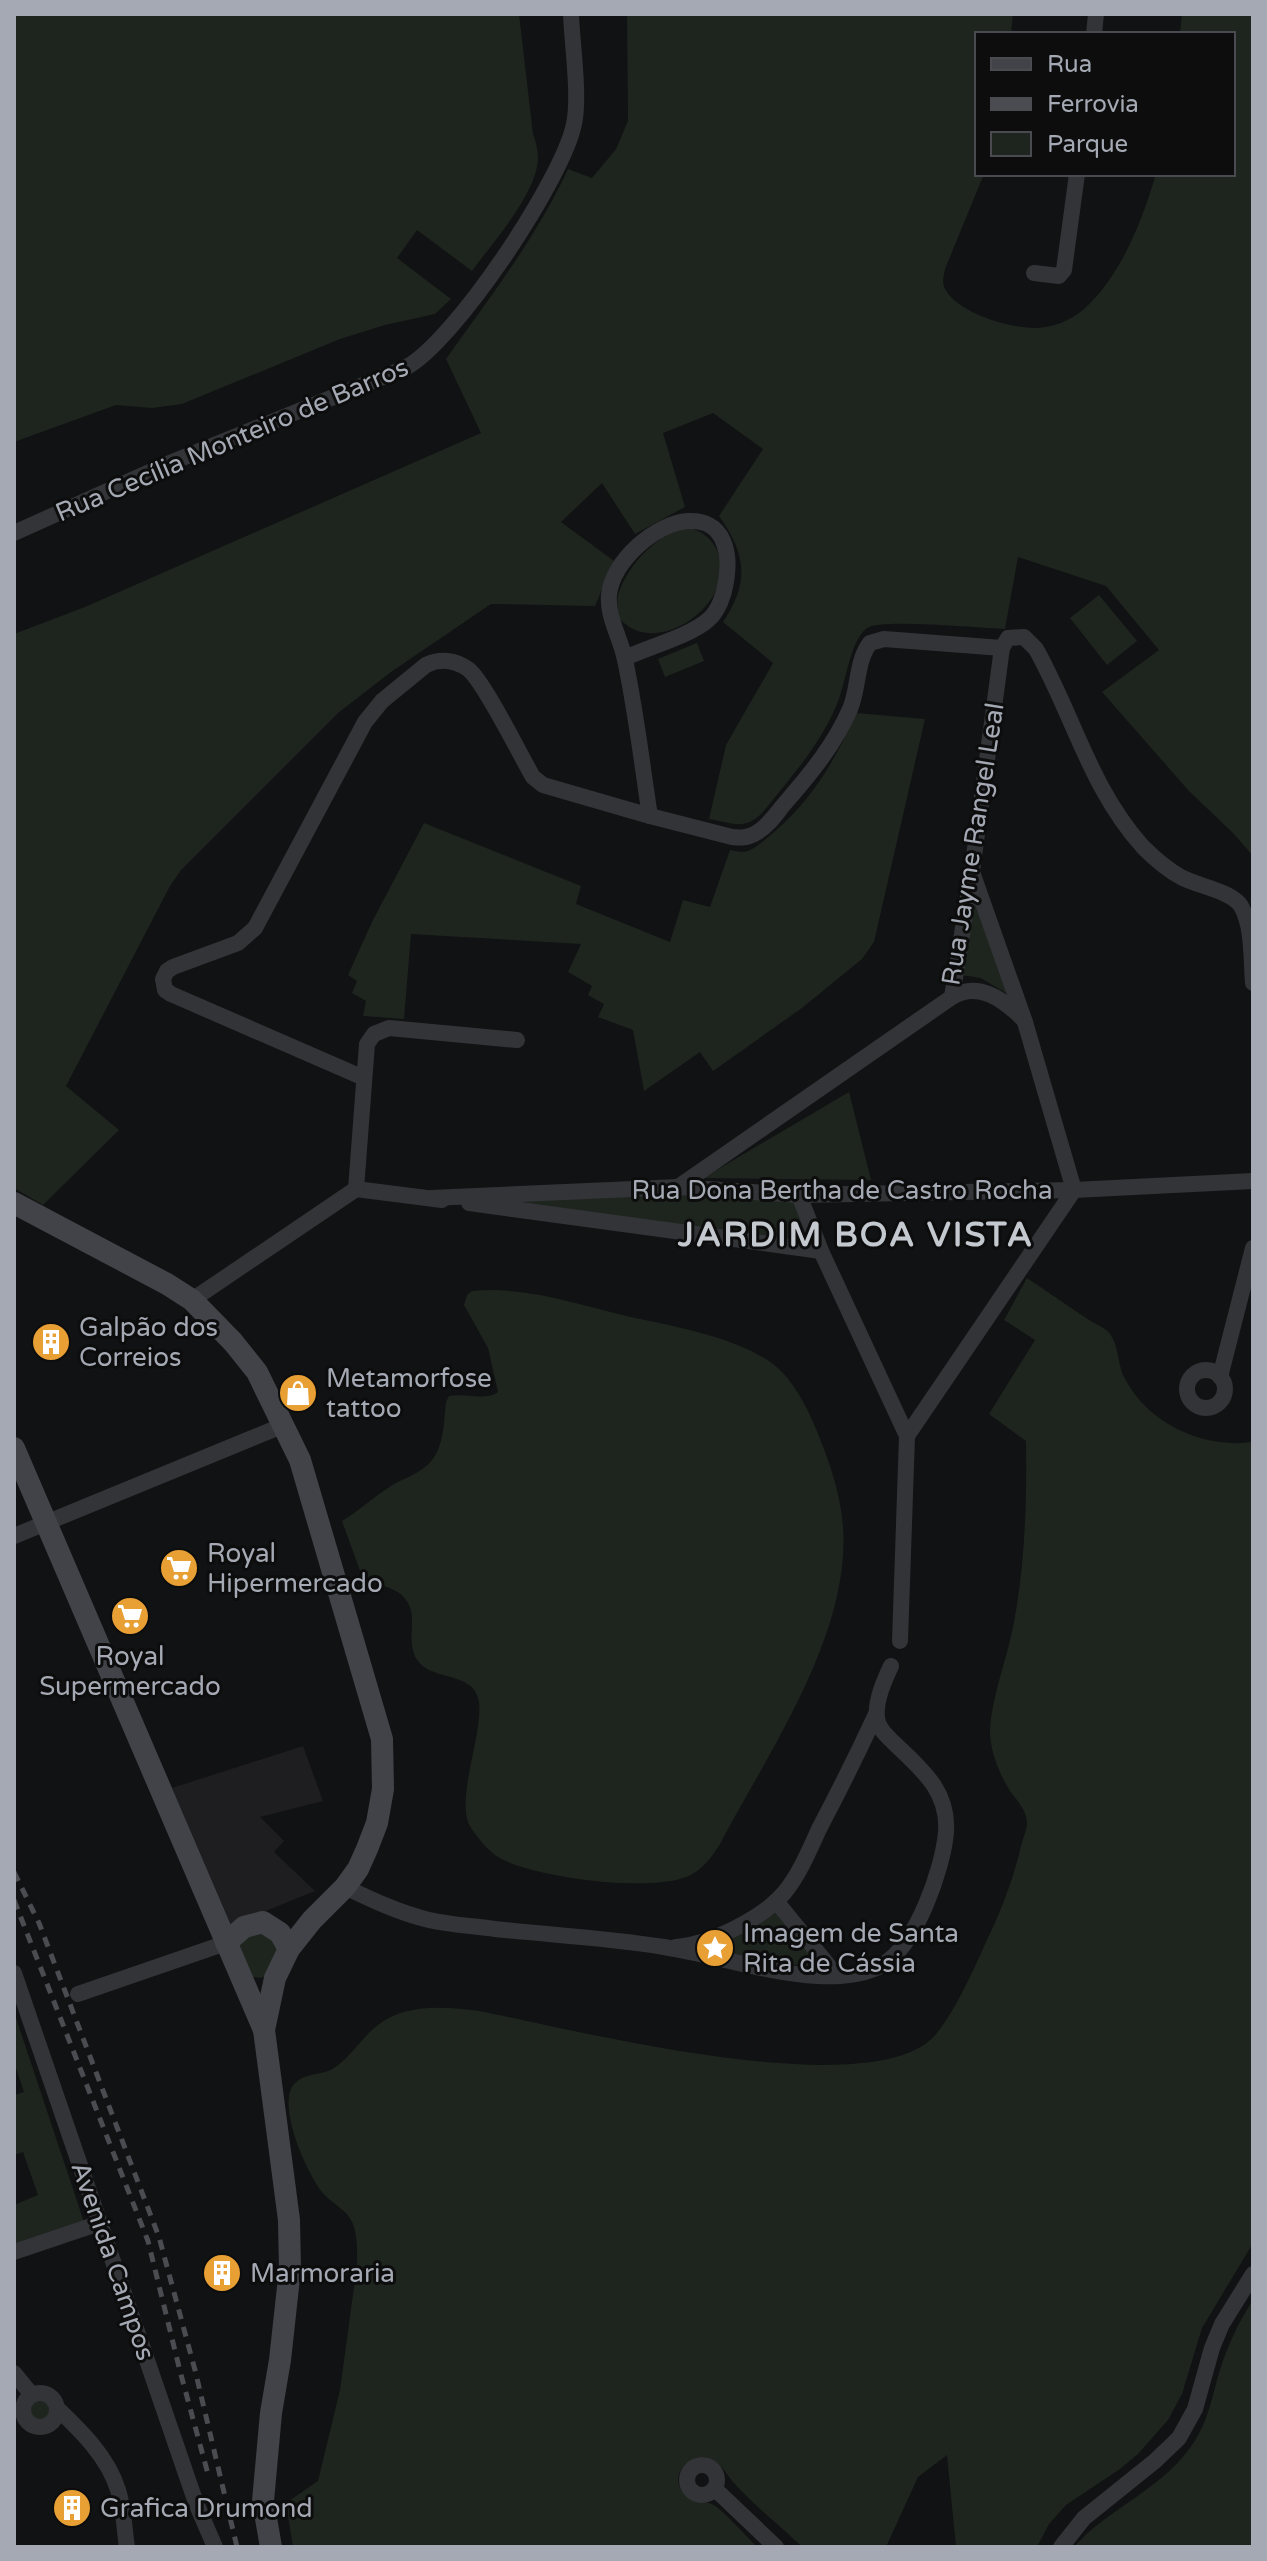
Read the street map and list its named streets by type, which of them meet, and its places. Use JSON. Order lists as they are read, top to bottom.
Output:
{
  "streets": {
    "street": [
      "Rua Cecília Monteiro de Barros",
      "Rua Jayme Rangel Leal",
      "Rua Dona Bertha de Castro Rocha",
      "Avenida Campos"
    ]
  },
  "crossings": [
    ["Rua Jayme Rangel Leal", "Rua Dona Bertha de Castro Rocha"]
  ],
  "districts": ["JARDIM BOA VISTA"],
  "places": {
    "building": ["Galpão dos Correios", "Marmoraria", "Grafica Drumond"],
    "shop": ["Metamorfose tattoo"],
    "supermarket": ["Royal Hipermercado", "Royal Supermercado"],
    "place": ["Imagem de Santa Rita de Cássia"]
  },
  "legend": ["Rua", "Ferrovia", "Parque"]
}
